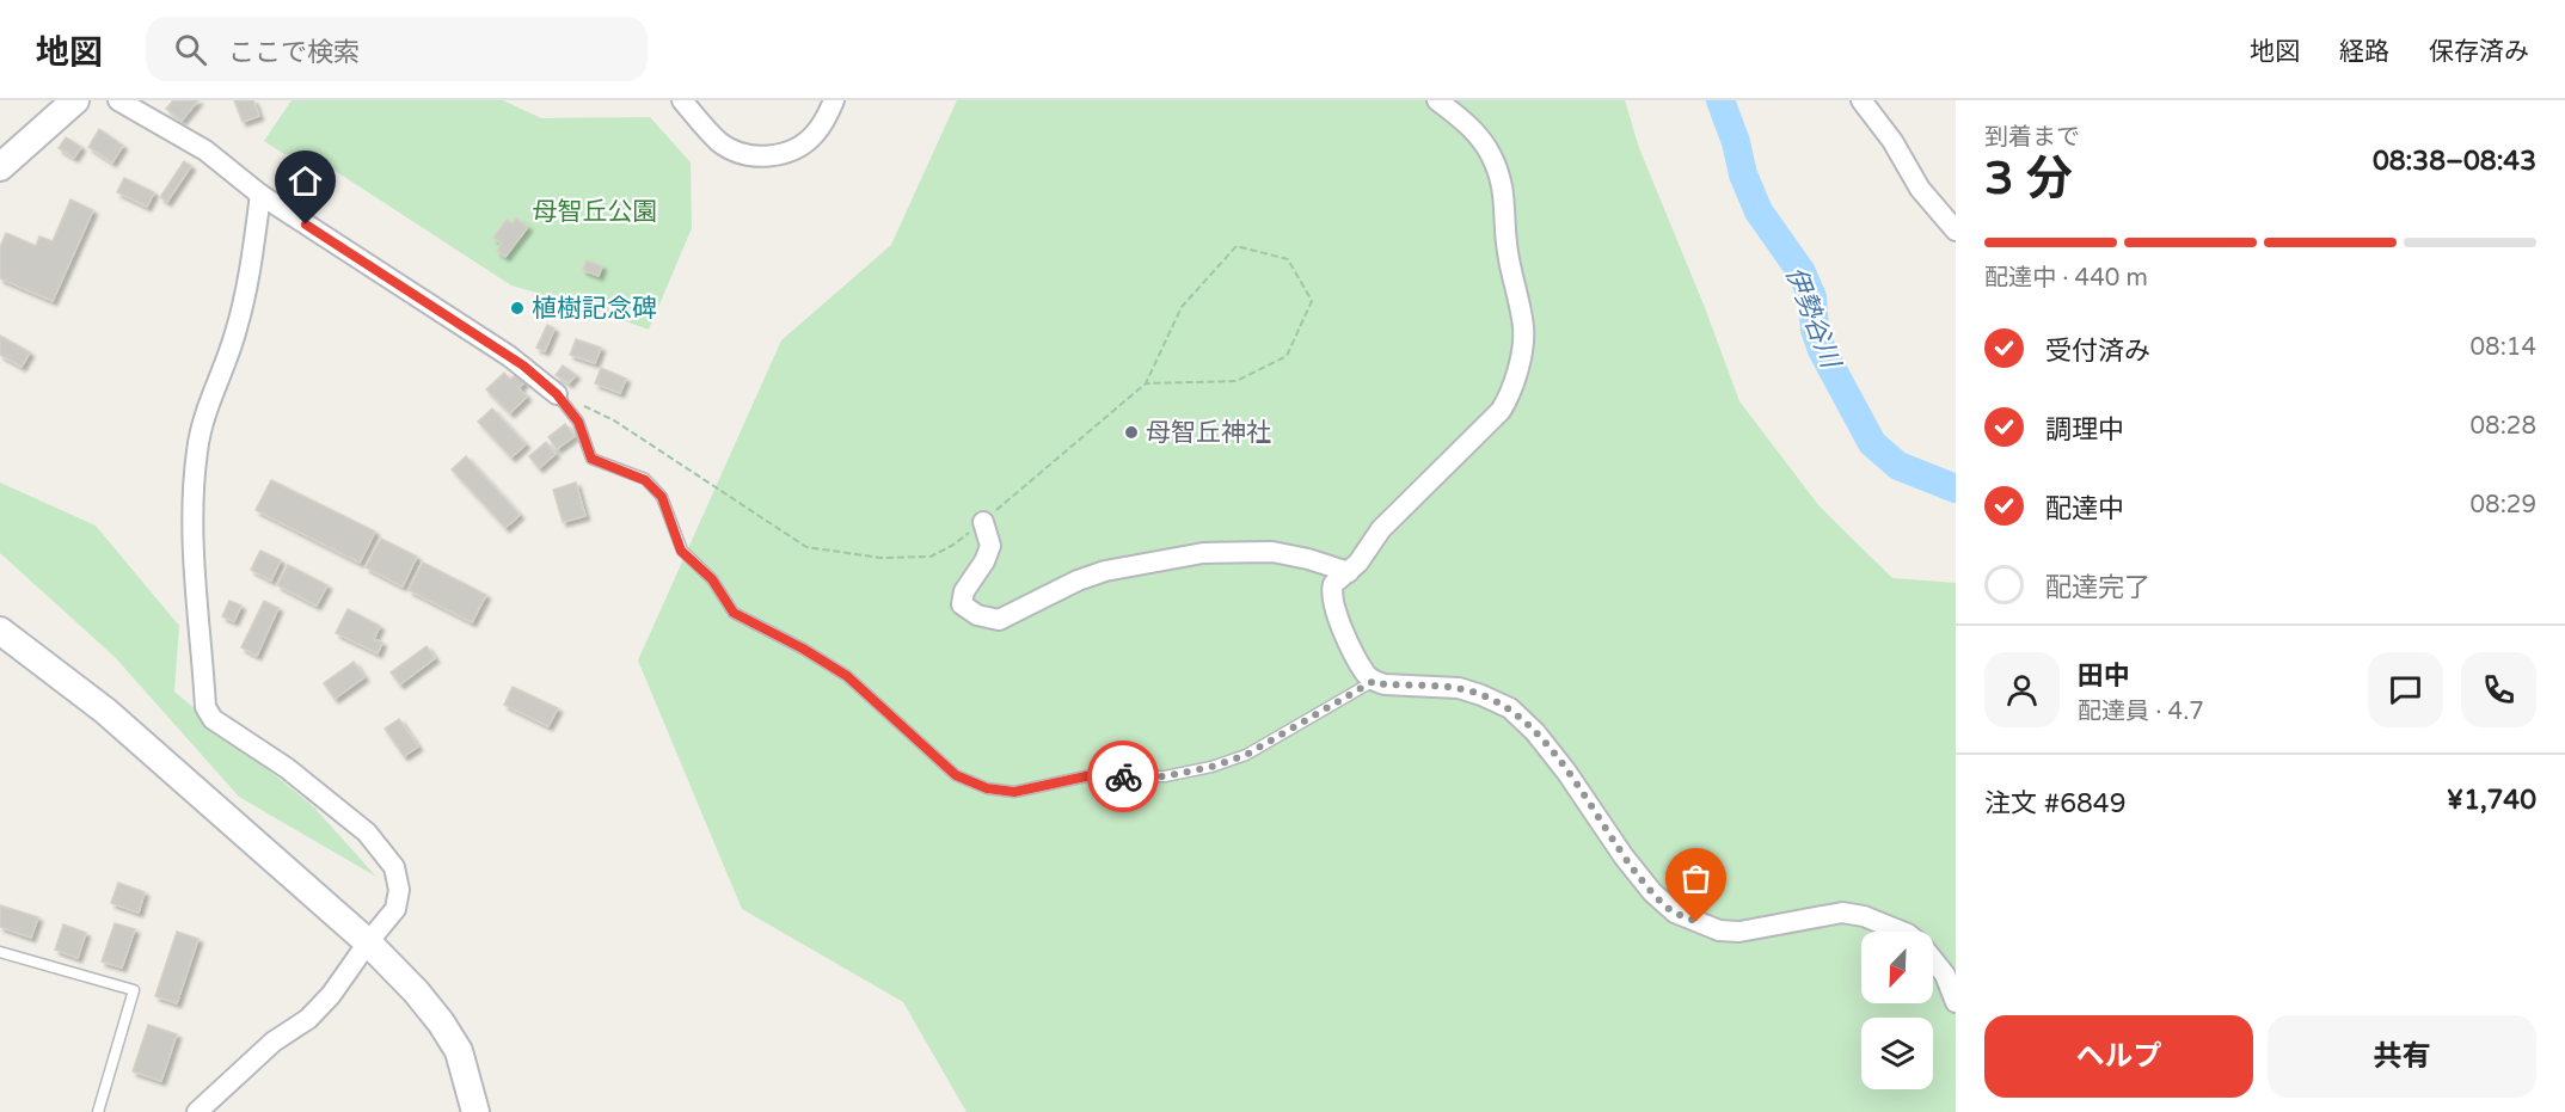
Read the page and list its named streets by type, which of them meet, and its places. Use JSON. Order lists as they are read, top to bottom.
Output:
{
  "water": ["伊勢谷川"],
  "parks": ["母智丘公園"],
  "places": ["植樹記念碑", "母智丘神社"],
  "north": "bottom left",
  "page": {
    "header": "地図",
    "search": "ここで検索",
    "nav": ["地図", "経路", "保存済み"],
    "heading": ["3 分", "到着まで", "08:38–08:43"],
    "panel": [
      "田中",
      "配達員 · 4.7",
      "注文 #6849",
      "¥1,740"
    ],
    "bar": "配達中 · 440 m",
    "list": [
      ["受付済み", "08:14"],
      ["調理中", "08:28"],
      ["配達中", "08:29"],
      "配達完了"
    ],
    "buttons": ["ヘルプ", "共有"]
  }
}
